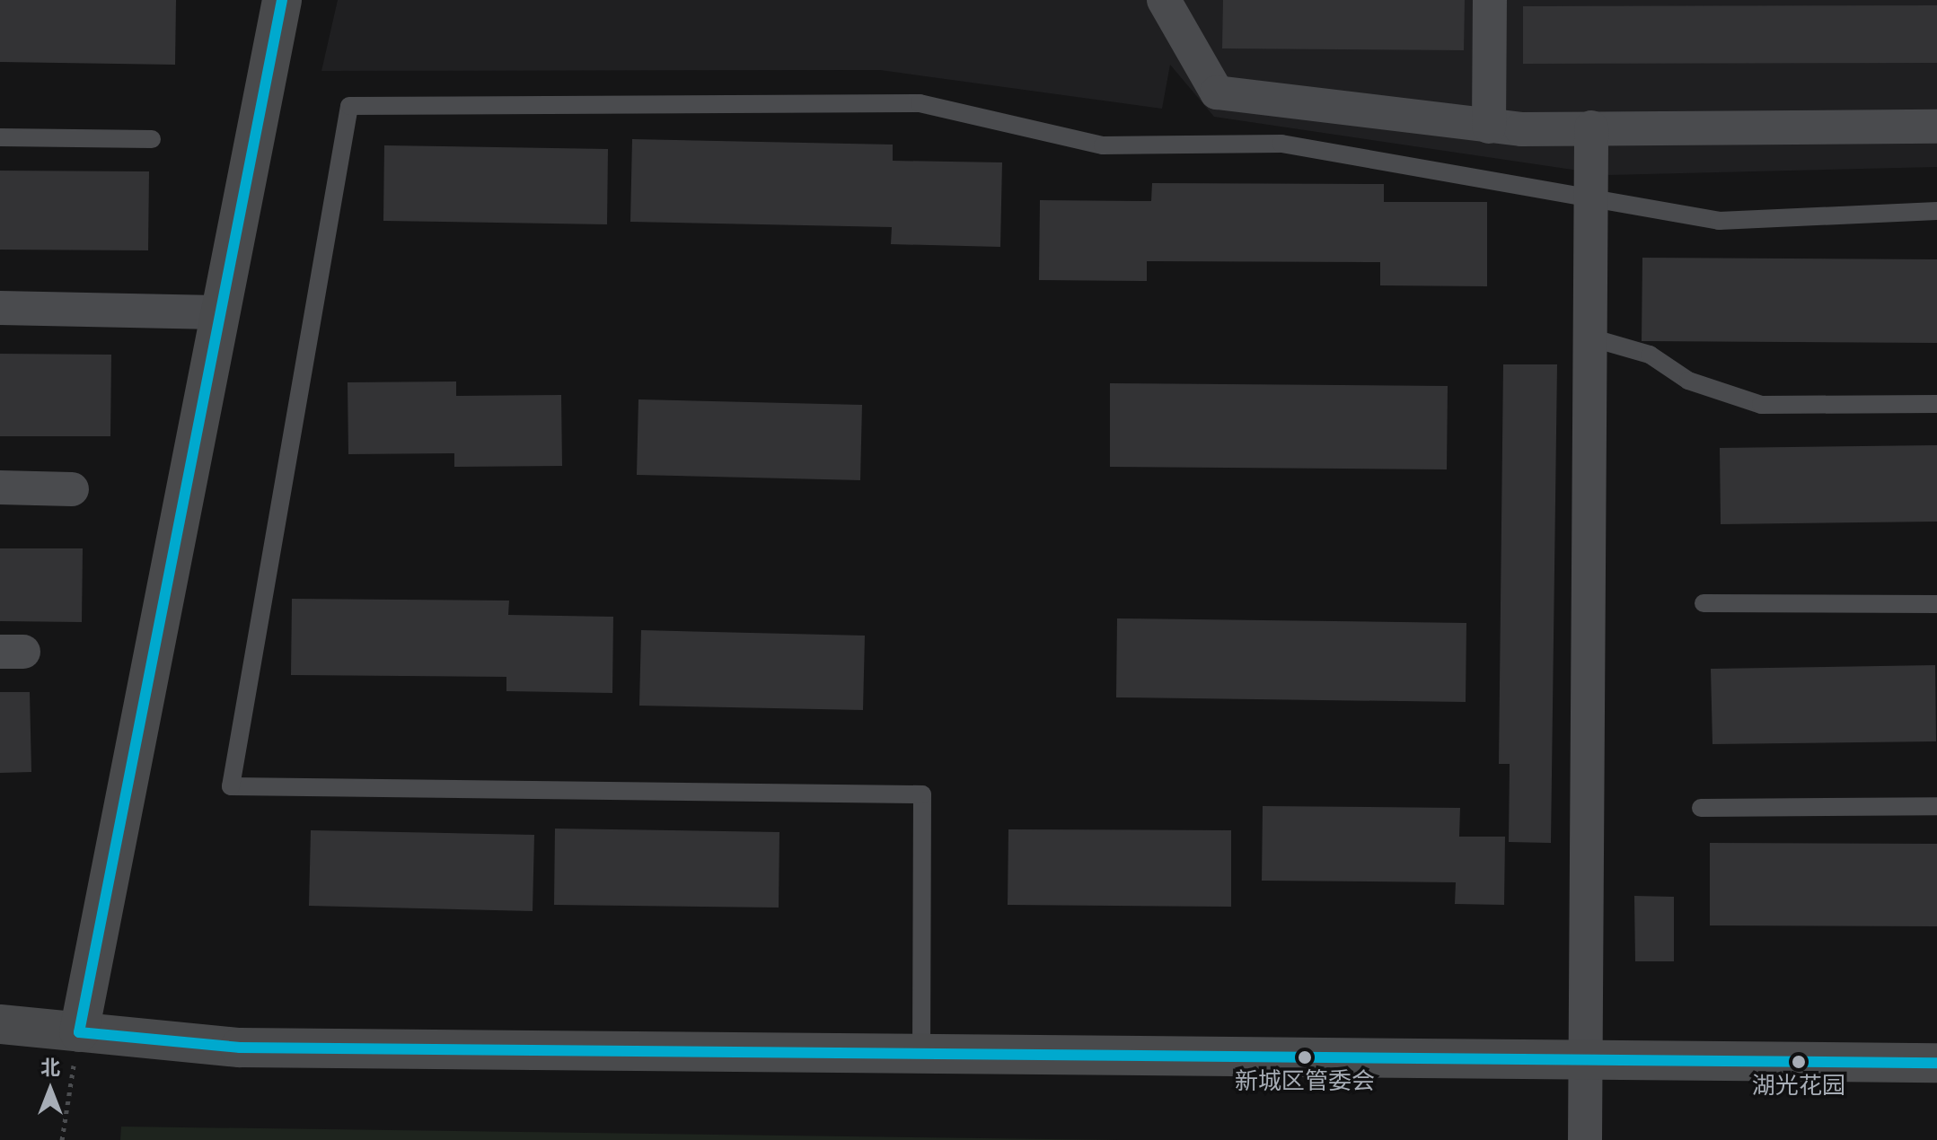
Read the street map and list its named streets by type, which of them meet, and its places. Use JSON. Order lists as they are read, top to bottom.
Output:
{
  "places": ["新城区管委会", "湖光花园"],
  "north": "top"
}
